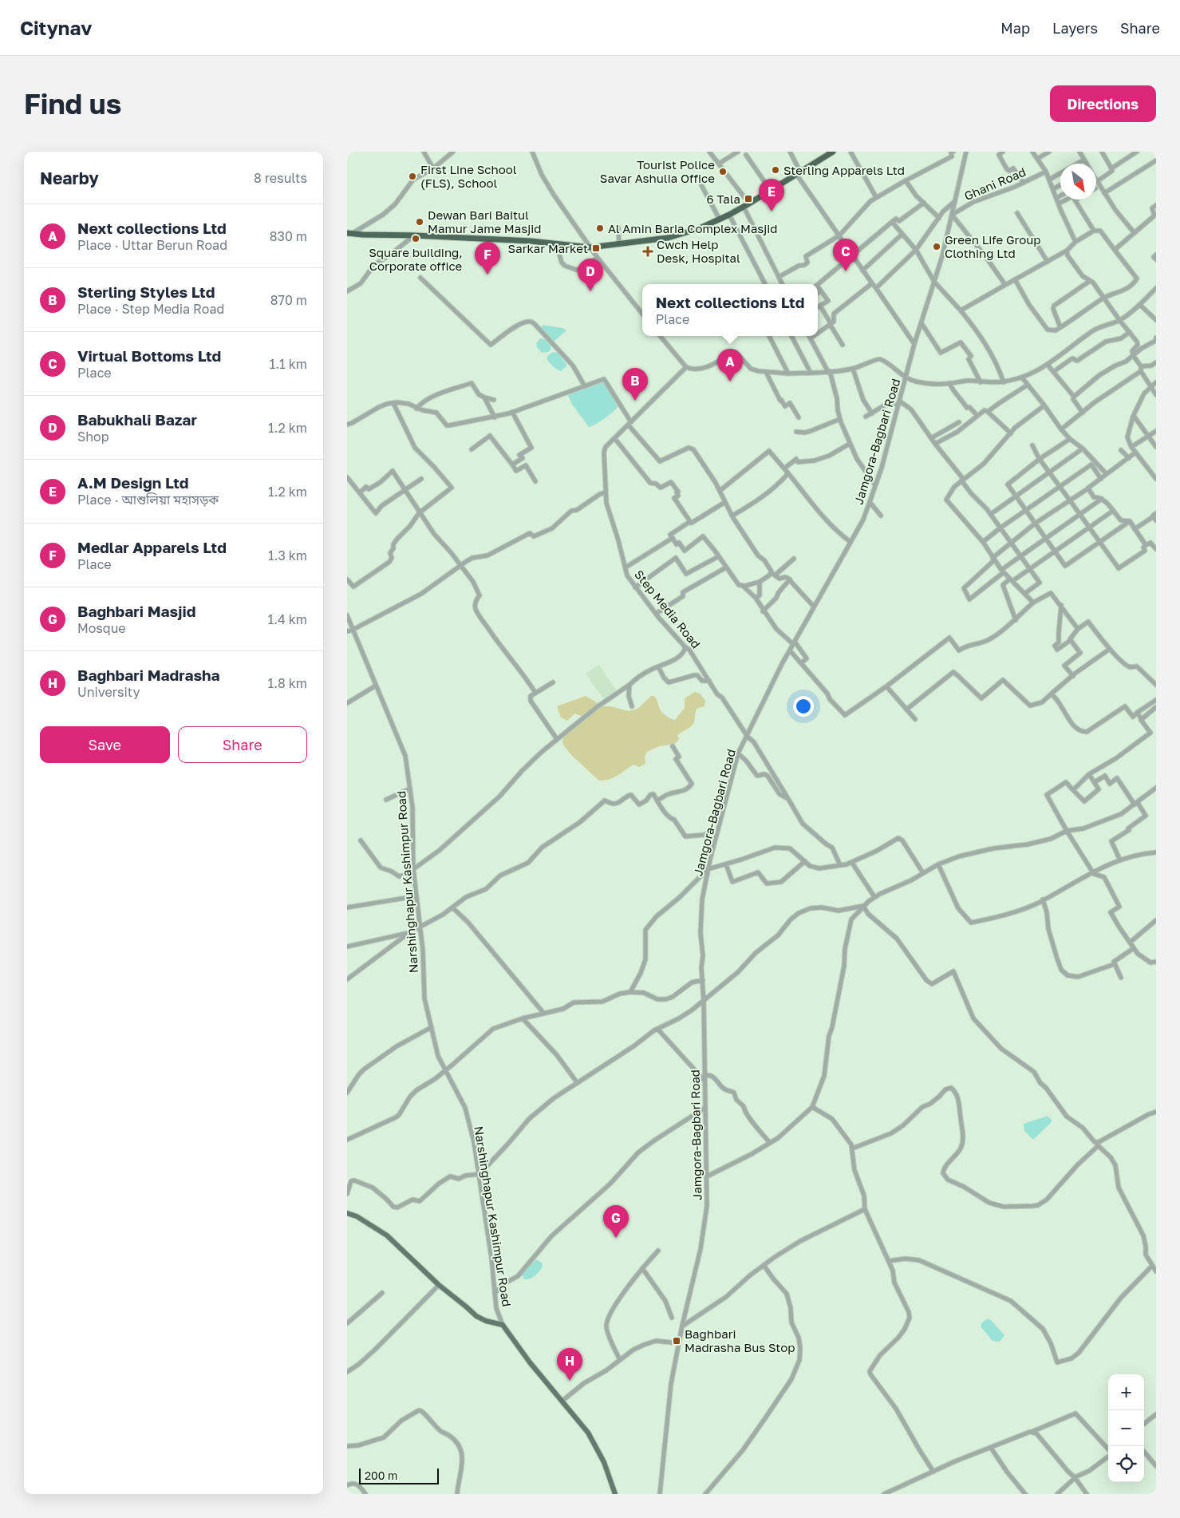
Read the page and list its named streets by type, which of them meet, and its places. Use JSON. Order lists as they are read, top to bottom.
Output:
{
  "streets": {
    "main road": ["Narshinghapur Kashimpur Road"],
    "street": ["Ghani Road", "Jamgora-Bagbari Road", "Step Media Road"]
  },
  "crossings": [
    ["Ghani Road", "Jamgora-Bagbari Road"],
    ["Jamgora-Bagbari Road", "Step Media Road"]
  ],
  "places": {
    "other": [
      "Sterling Apparels Ltd",
      "Tourist Police Savar Ashulia Office",
      "First Line School (FLS), School",
      "Dewan Bari Baitul Mamur Jame Masjid",
      "Al Amin Baria Complex Masjid",
      "Square building, Corporate office",
      "Green Life Group Clothing Ltd"
    ],
    "transit": ["6 Tala", "Sarkar Market", "Baghbari Madrasha Bus Stop"],
    "health": ["Cwch Help Desk, Hospital"]
  },
  "scale_bar": "200 m",
  "north": "bottom right",
  "page": {
    "header": "Citynav",
    "nav": ["Map", "Layers", "Share"],
    "buttons": [
      "Directions",
      ["Save", "Share"]
    ],
    "title": "Find us",
    "heading": ["Nearby", "8 results"],
    "pins": [
      "E",
      "C",
      "F",
      "D",
      "A",
      "B",
      "G",
      "H"
    ],
    "list": [
      {
        "mark": "A",
        "name": "Next collections Ltd",
        "note": "Place · Uttar Berun Road",
        "value": "830 m"
      },
      {
        "mark": "B",
        "name": "Sterling Styles Ltd",
        "note": "Place · Step Media Road",
        "value": "870 m"
      },
      {
        "mark": "C",
        "name": "Virtual Bottoms Ltd",
        "note": "Place",
        "value": "1.1 km"
      },
      {
        "mark": "D",
        "name": "Babukhali Bazar",
        "note": "Shop",
        "value": "1.2 km"
      },
      {
        "mark": "E",
        "name": "A.M Design Ltd",
        "note": "Place · আশুলিয়া মহাসড়ক",
        "value": "1.2 km"
      },
      {
        "mark": "F",
        "name": "Medlar Apparels Ltd",
        "note": "Place",
        "value": "1.3 km"
      },
      {
        "mark": "G",
        "name": "Baghbari Masjid",
        "note": "Mosque",
        "value": "1.4 km"
      },
      {
        "mark": "H",
        "name": "Baghbari Madrasha",
        "note": "University",
        "value": "1.8 km"
      }
    ],
    "popup": ["Next collections Ltd", "Place"],
    "map_buttons": ["+", "−"],
    "scale": "200 m"
  }
}
